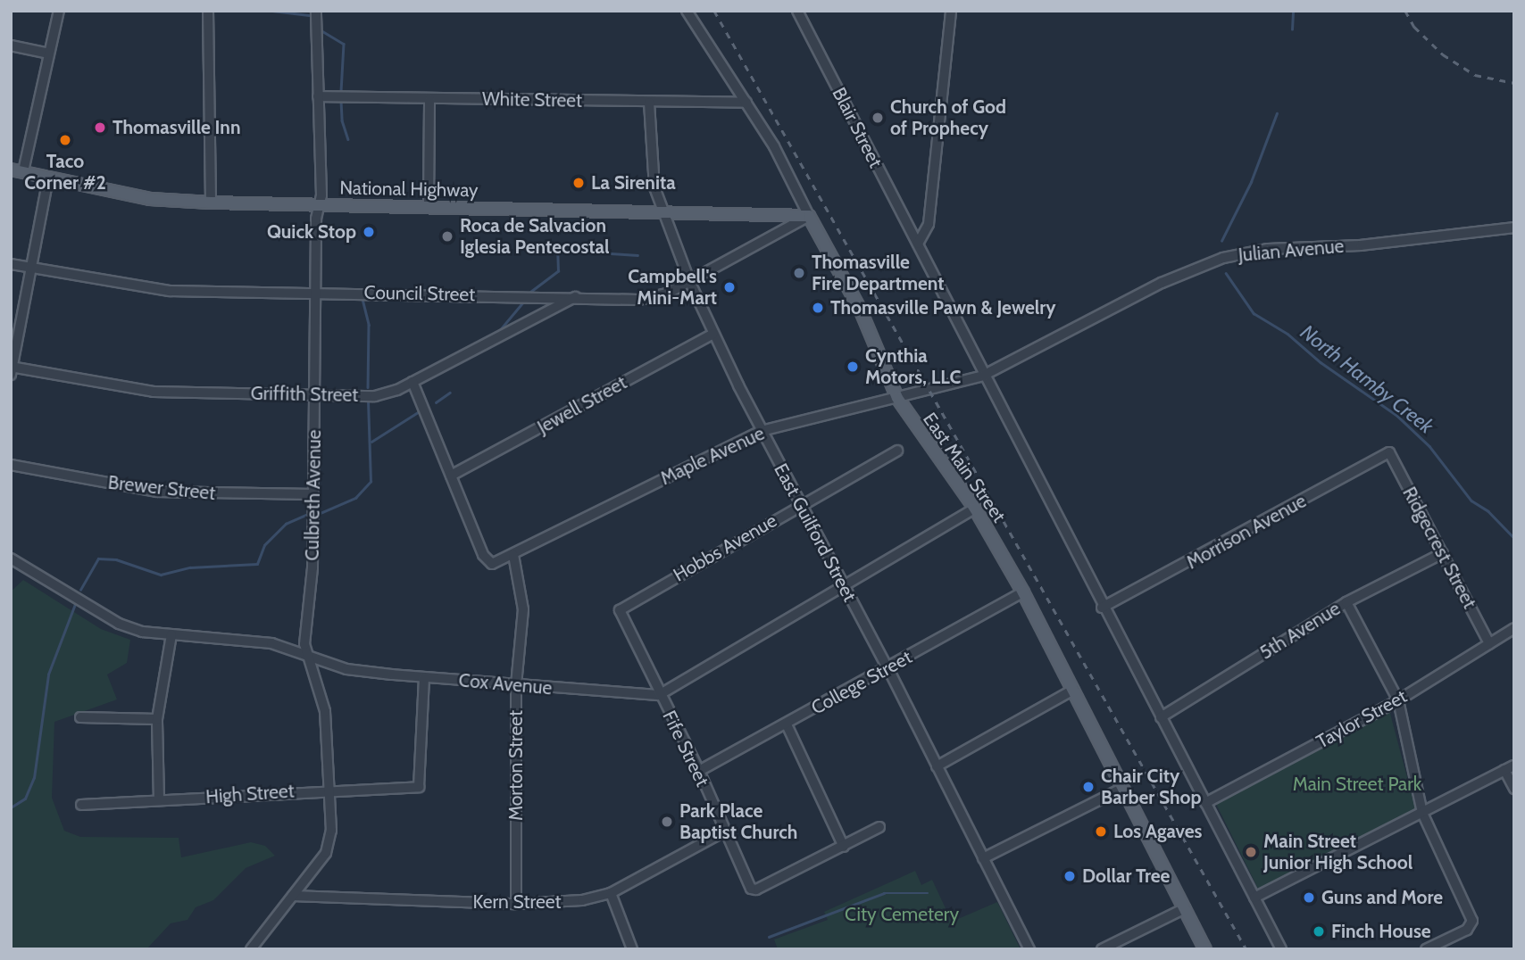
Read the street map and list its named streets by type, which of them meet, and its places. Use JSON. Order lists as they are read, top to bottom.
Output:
{
  "streets": {
    "main road": ["National Highway", "East Main Street"],
    "street": [
      "White Street",
      "Blair Street",
      "Julian Avenue",
      "Council Street",
      "Griffith Street",
      "Jewell Street",
      "Maple Avenue",
      "Brewer Street",
      "Culbreth Avenue",
      "Morrison Avenue",
      "East Guilford Street",
      "Hobbs Avenue",
      "Ridgecrest Street",
      "5th Avenue",
      "College Street",
      "Cox Avenue",
      "Taylor Street",
      "Fife Street",
      "Morton Street",
      "High Street",
      "Kern Street"
    ]
  },
  "crossings": [
    ["White Street", "East Main Street"],
    ["White Street", "Culbreth Avenue"],
    ["White Street", "East Guilford Street"],
    ["National Highway", "Council Street"],
    ["National Highway", "East Main Street"],
    ["National Highway", "Culbreth Avenue"],
    ["National Highway", "East Guilford Street"],
    ["Julian Avenue", "Maple Avenue"],
    ["Council Street", "Griffith Street"],
    ["Council Street", "East Main Street"],
    ["Council Street", "Culbreth Avenue"],
    ["Council Street", "East Guilford Street"],
    ["Griffith Street", "Culbreth Avenue"],
    ["Jewell Street", "Maple Avenue"],
    ["Jewell Street", "East Guilford Street"],
    ["Maple Avenue", "East Main Street"],
    ["Maple Avenue", "East Guilford Street"],
    ["Maple Avenue", "Morton Street"],
    ["East Main Street", "College Street"],
    ["Brewer Street", "Culbreth Avenue"],
    ["Culbreth Avenue", "Cox Avenue"],
    ["Culbreth Avenue", "High Street"],
    ["Culbreth Avenue", "Kern Street"],
    ["Morrison Avenue", "Ridgecrest Street"],
    ["East Guilford Street", "Hobbs Avenue"],
    ["East Guilford Street", "College Street"],
    ["Hobbs Avenue", "Fife Street"],
    ["Ridgecrest Street", "5th Avenue"],
    ["Ridgecrest Street", "Taylor Street"],
    ["College Street", "Fife Street"],
    ["Cox Avenue", "Fife Street"],
    ["Cox Avenue", "Morton Street"],
    ["Cox Avenue", "High Street"],
    ["Fife Street", "Kern Street"],
    ["Morton Street", "Kern Street"]
  ],
  "water": ["North Hamby Creek"],
  "parks": ["Main Street Park", "City Cemetery"],
  "places": [
    "Church of God of Prophecy",
    "Thomasville Inn",
    "Taco Corner #2",
    "La Sirenita",
    "Quick Stop",
    "Roca de Salvacion Iglesia Pentecostal",
    "Thomasville Fire Department",
    "Campbell's Mini-Mart",
    "Thomasville Pawn & Jewelry",
    "Cynthia Motors, LLC",
    "Chair City Barber Shop",
    "Park Place Baptist Church",
    "Los Agaves",
    "Main Street Junior High School",
    "Dollar Tree",
    "Guns and More",
    "Finch House"
  ]
}
